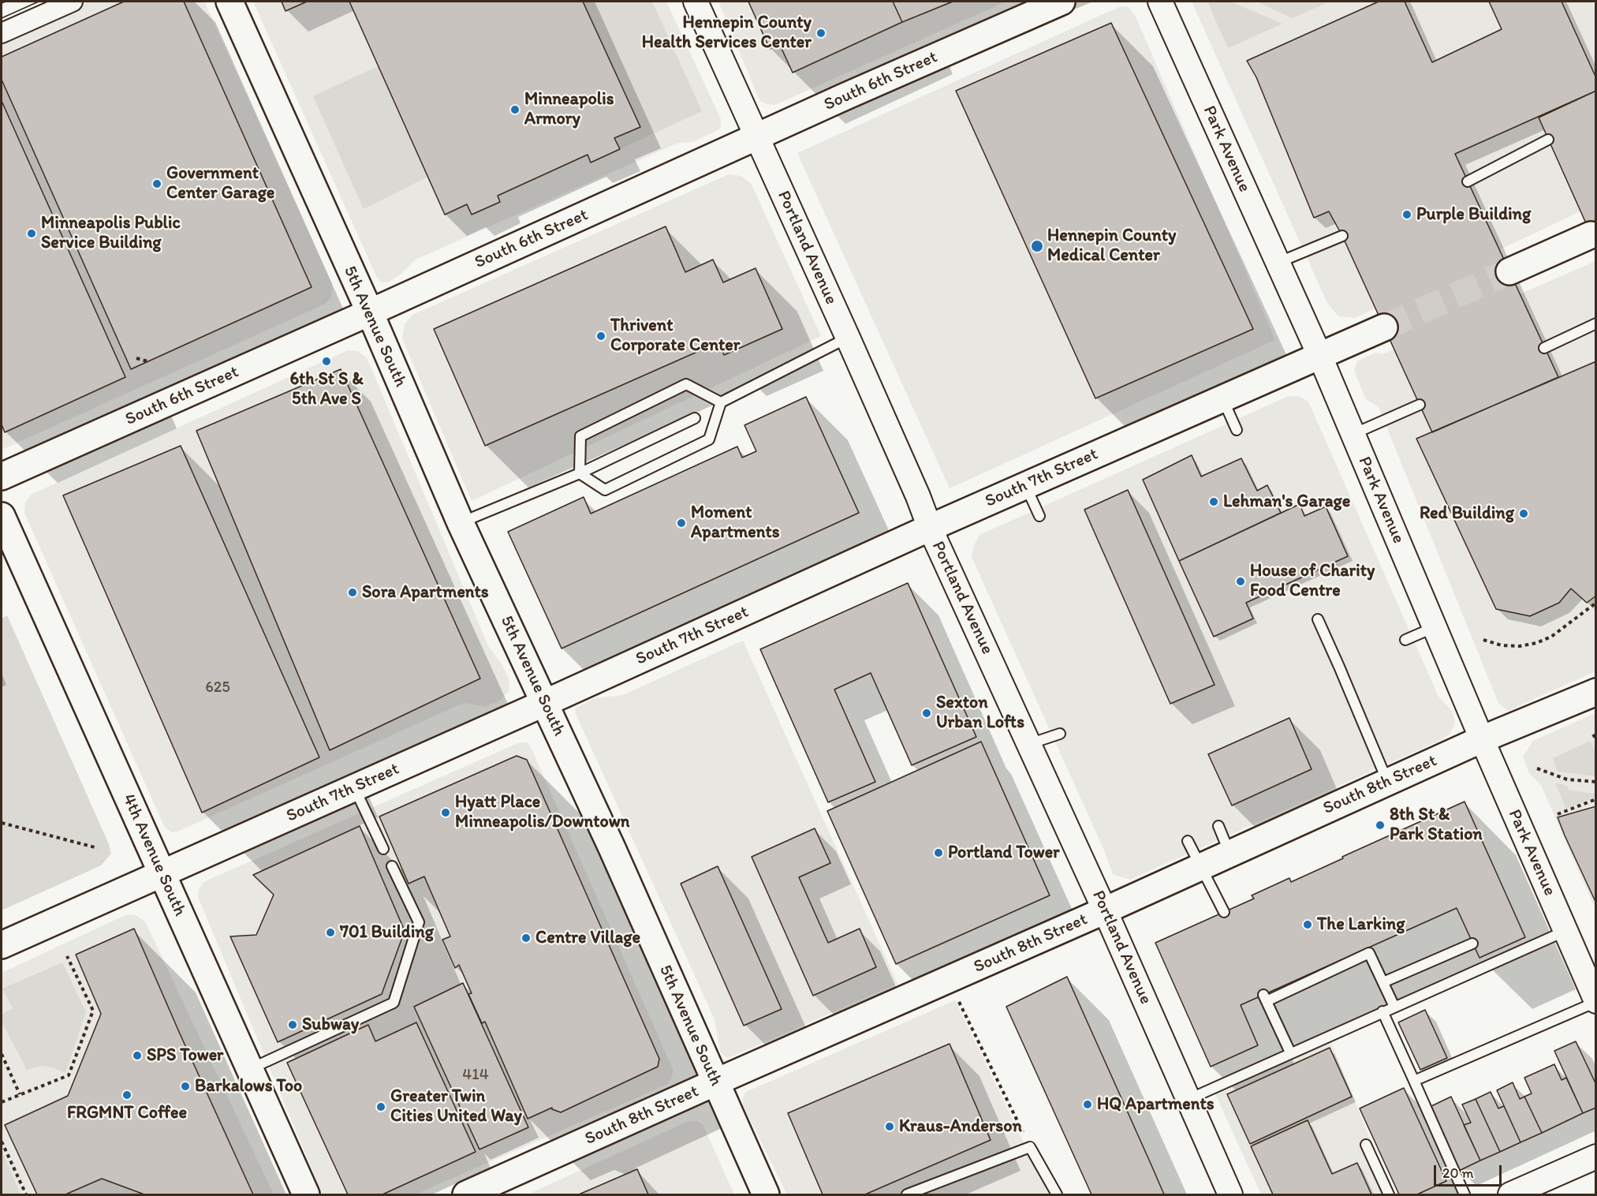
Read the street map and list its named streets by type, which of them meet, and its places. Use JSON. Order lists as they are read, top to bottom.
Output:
{
  "streets": {
    "main road": [
      "South 6th Street",
      "5th Avenue South",
      "South 7th Street",
      "South 8th Street",
      "4th Avenue South"
    ],
    "street": ["Park Avenue", "Portland Avenue"]
  },
  "crossings": [
    ["South 6th Street", "Portland Avenue"],
    ["South 6th Street", "5th Avenue South"],
    ["Park Avenue", "South 7th Street"],
    ["Park Avenue", "South 8th Street"],
    ["Portland Avenue", "South 7th Street"],
    ["Portland Avenue", "South 8th Street"],
    ["5th Avenue South", "South 7th Street"],
    ["5th Avenue South", "South 8th Street"],
    ["South 7th Street", "4th Avenue South"]
  ],
  "places": [
    "Hennepin County Health Services Center",
    "Minneapolis Armory",
    "Government Center Garage",
    "Purple Building",
    "Minneapolis Public Service Building",
    "Hennepin County Medical Center",
    "Thrivent Corporate Center",
    "6th St S & 5th Ave S",
    "Lehman's Garage",
    "Red Building",
    "Moment Apartments",
    "House of Charity Food Centre",
    "Sora Apartments",
    "Sexton Urban Lofts",
    "Hyatt Place Minneapolis/Downtown",
    "8th St & Park Station",
    "Portland Tower",
    "The Larking",
    "701 Building",
    "Centre Village",
    "Subway",
    "SPS Tower",
    "Barkalows Too",
    "FRGMNT Coffee",
    "HQ Apartments",
    "Greater Twin Cities United Way",
    "Kraus-Anderson"
  ],
  "house_numbers": ["625", "414"],
  "scale_bar": "20 m"
}
